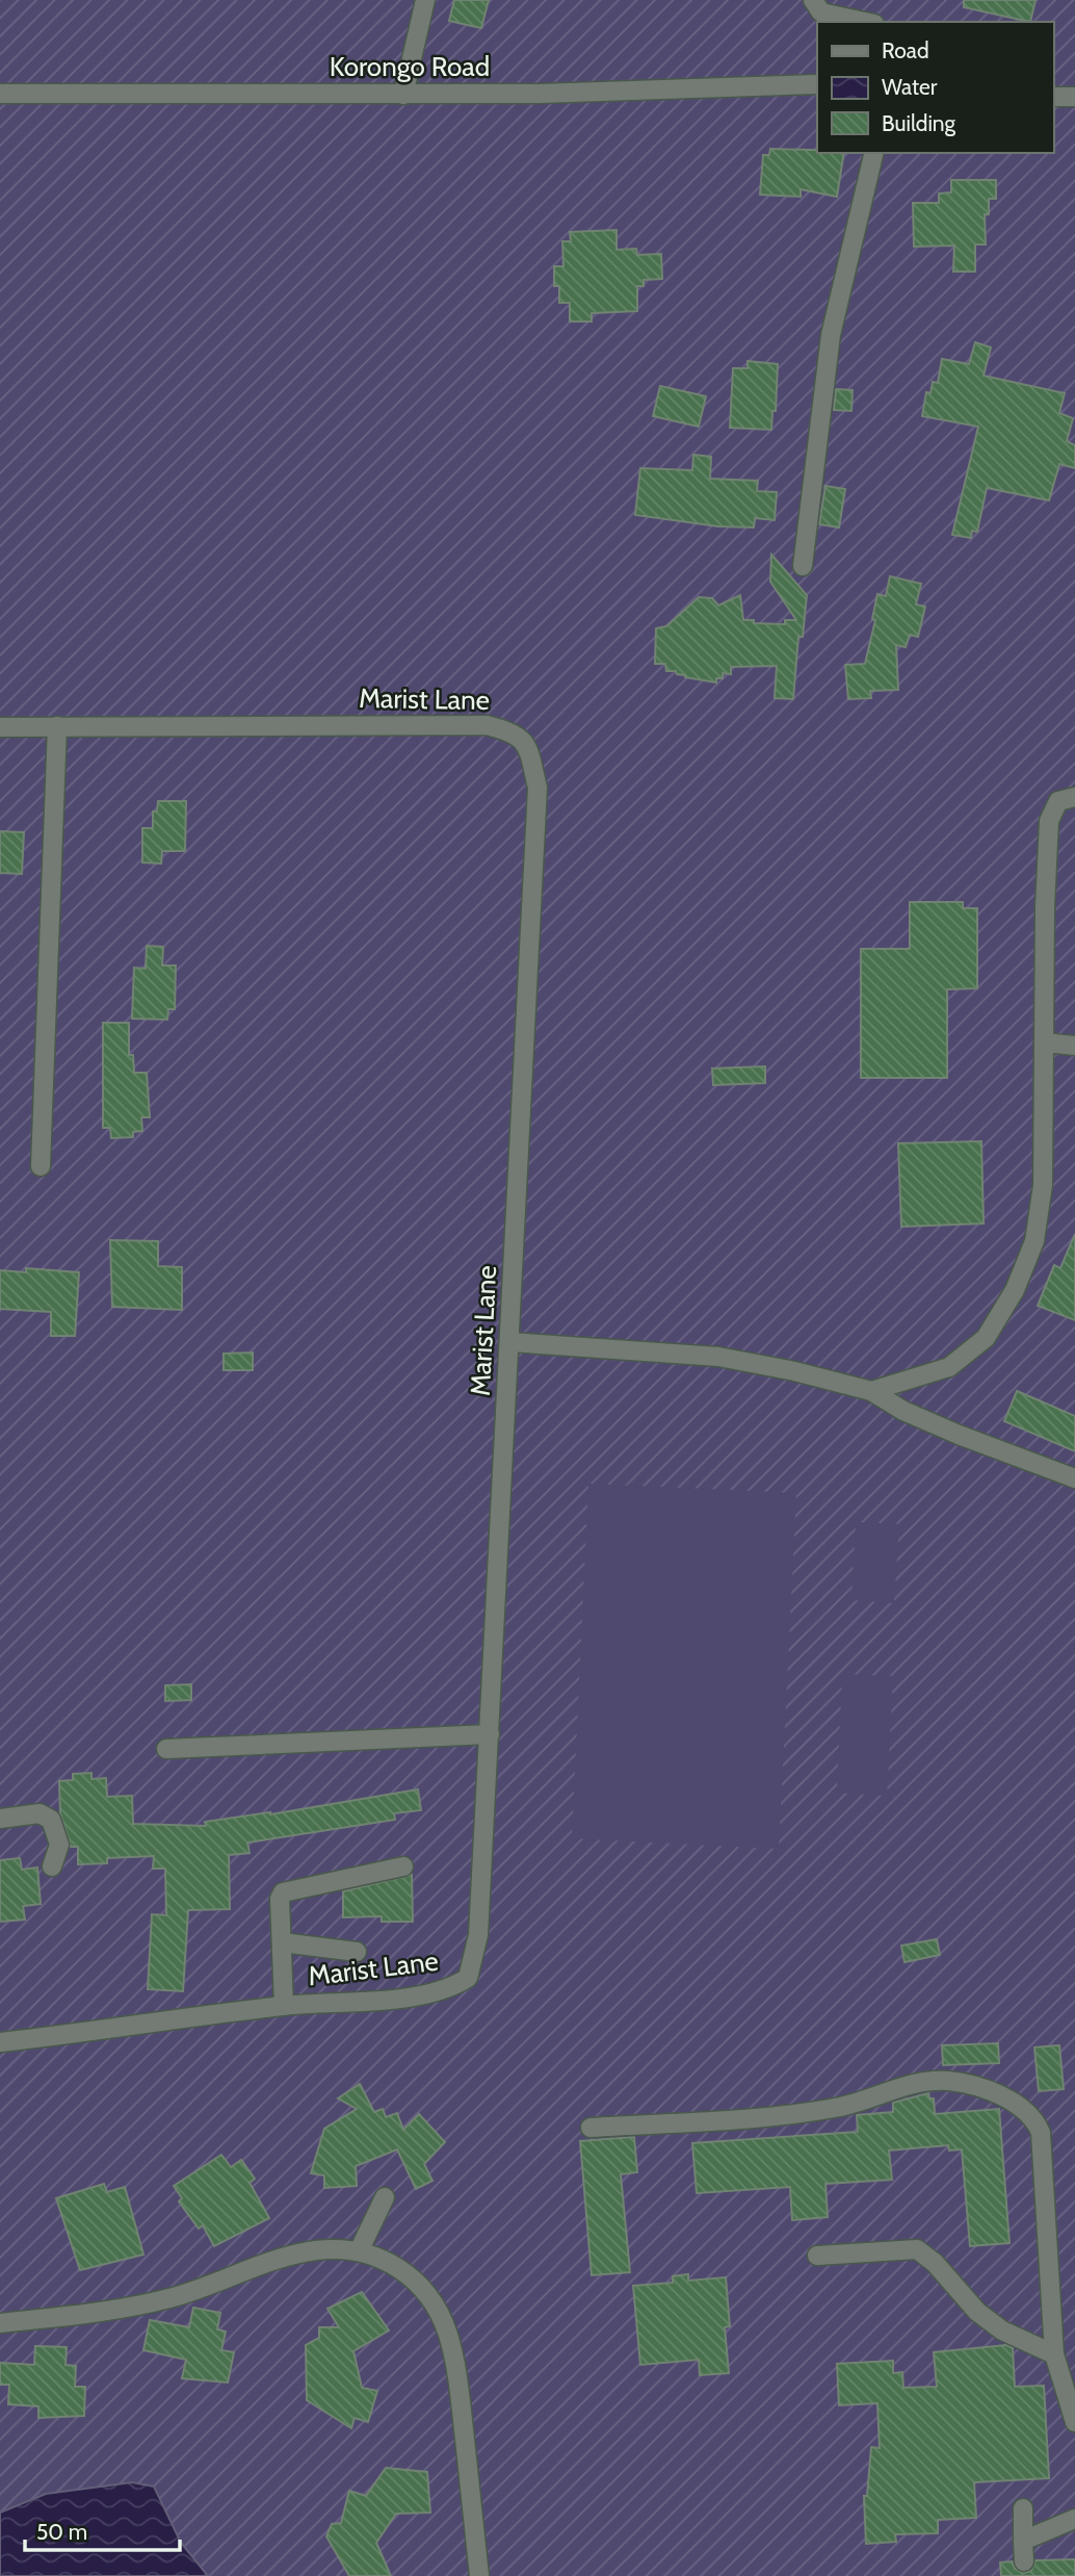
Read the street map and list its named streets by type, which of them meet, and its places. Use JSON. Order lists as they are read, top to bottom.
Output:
{
  "streets": {
    "street": ["Korongo Road", "Marist Lane"]
  },
  "legend": ["Road", "Water", "Building"],
  "scale_bar": "50 m"
}
